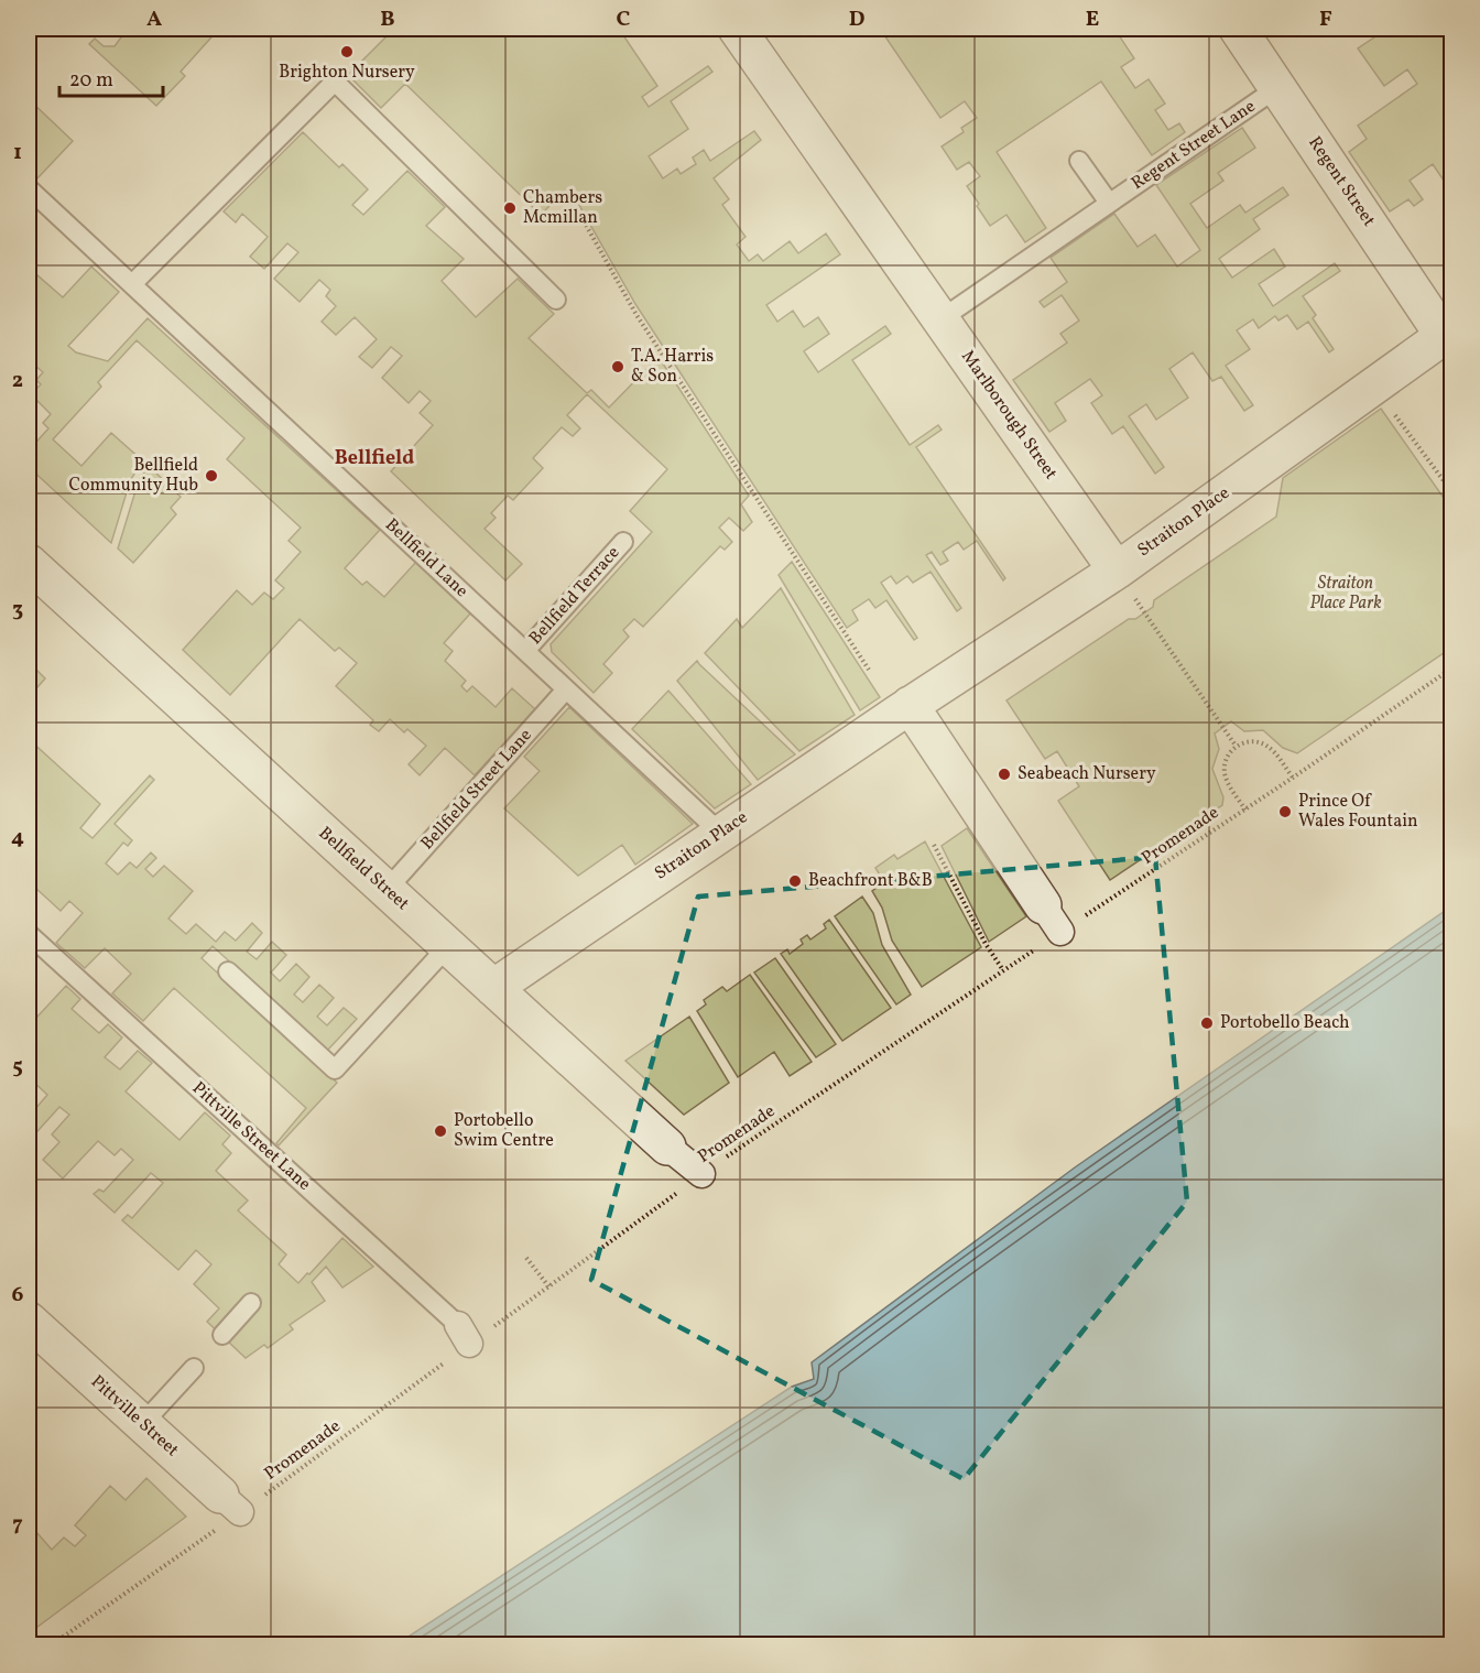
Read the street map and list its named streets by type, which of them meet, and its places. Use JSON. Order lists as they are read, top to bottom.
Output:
{
  "streets": {
    "street": [
      "Regent Street",
      "Marlborough Street",
      "Straiton Place",
      "Bellfield Street",
      "Pittville Street"
    ],
    "lane": [
      "Regent Street Lane",
      "Bellfield Lane",
      "Bellfield Terrace",
      "Bellfield Street Lane",
      "Pittville Street Lane"
    ],
    "path": ["Promenade"]
  },
  "crossings": [
    ["Regent Street Lane", "Regent Street"],
    ["Regent Street Lane", "Marlborough Street"],
    ["Regent Street", "Straiton Place"],
    ["Marlborough Street", "Straiton Place"],
    ["Straiton Place", "Bellfield Lane"],
    ["Straiton Place", "Bellfield Street"],
    ["Bellfield Lane", "Bellfield Terrace"],
    ["Bellfield Lane", "Bellfield Street Lane"],
    ["Bellfield Street Lane", "Bellfield Street"],
    ["Promenade", "Bellfield Street"],
    ["Promenade", "Pittville Street Lane"],
    ["Promenade", "Pittville Street"]
  ],
  "districts": ["Bellfield"],
  "parks": ["Straiton Place Park"],
  "places": [
    "Brighton Nursery",
    "Chambers Mcmillan",
    "T.A. Harris & Son",
    "Bellfield Community Hub",
    "Seabeach Nursery",
    "Prince Of Wales Fountain",
    "Beachfront B&B",
    "Portobello Beach",
    "Portobello Swim Centre"
  ],
  "scale_bar": "20 m",
  "grid": {
    "columns": [
      "A",
      "B",
      "C",
      "D",
      "E",
      "F"
    ],
    "rows": [
      "1",
      "2",
      "3",
      "4",
      "5",
      "6",
      "7"
    ]
  }
}
